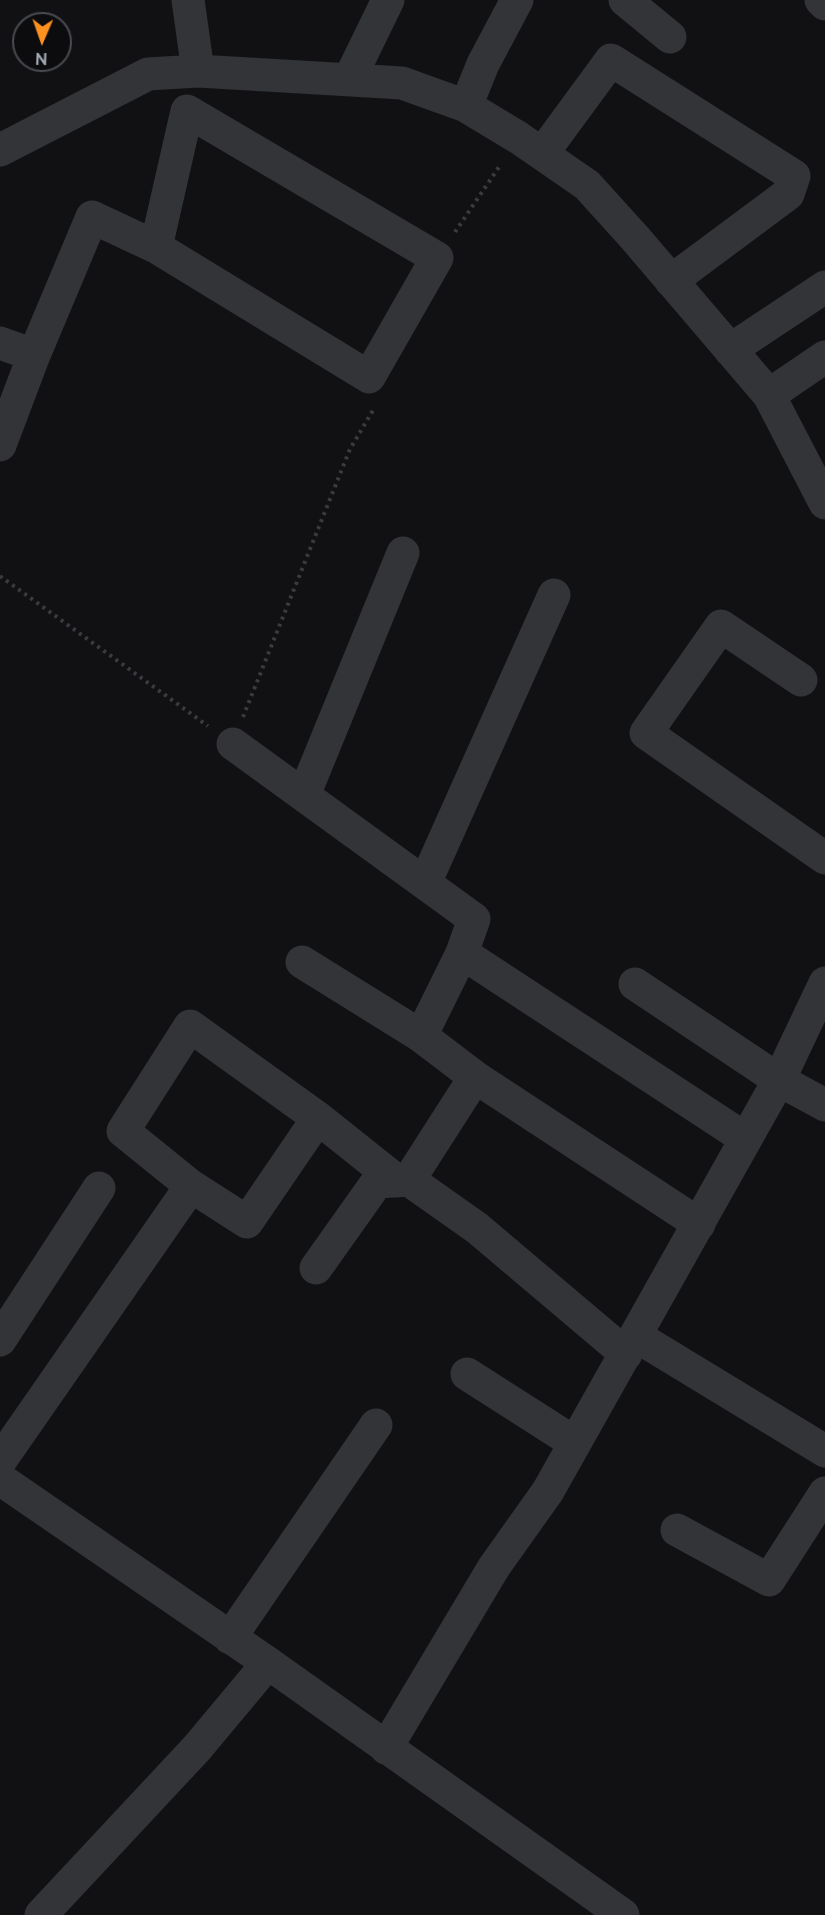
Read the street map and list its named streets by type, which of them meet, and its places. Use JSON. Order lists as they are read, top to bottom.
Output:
{
  "north": "bottom"
}
